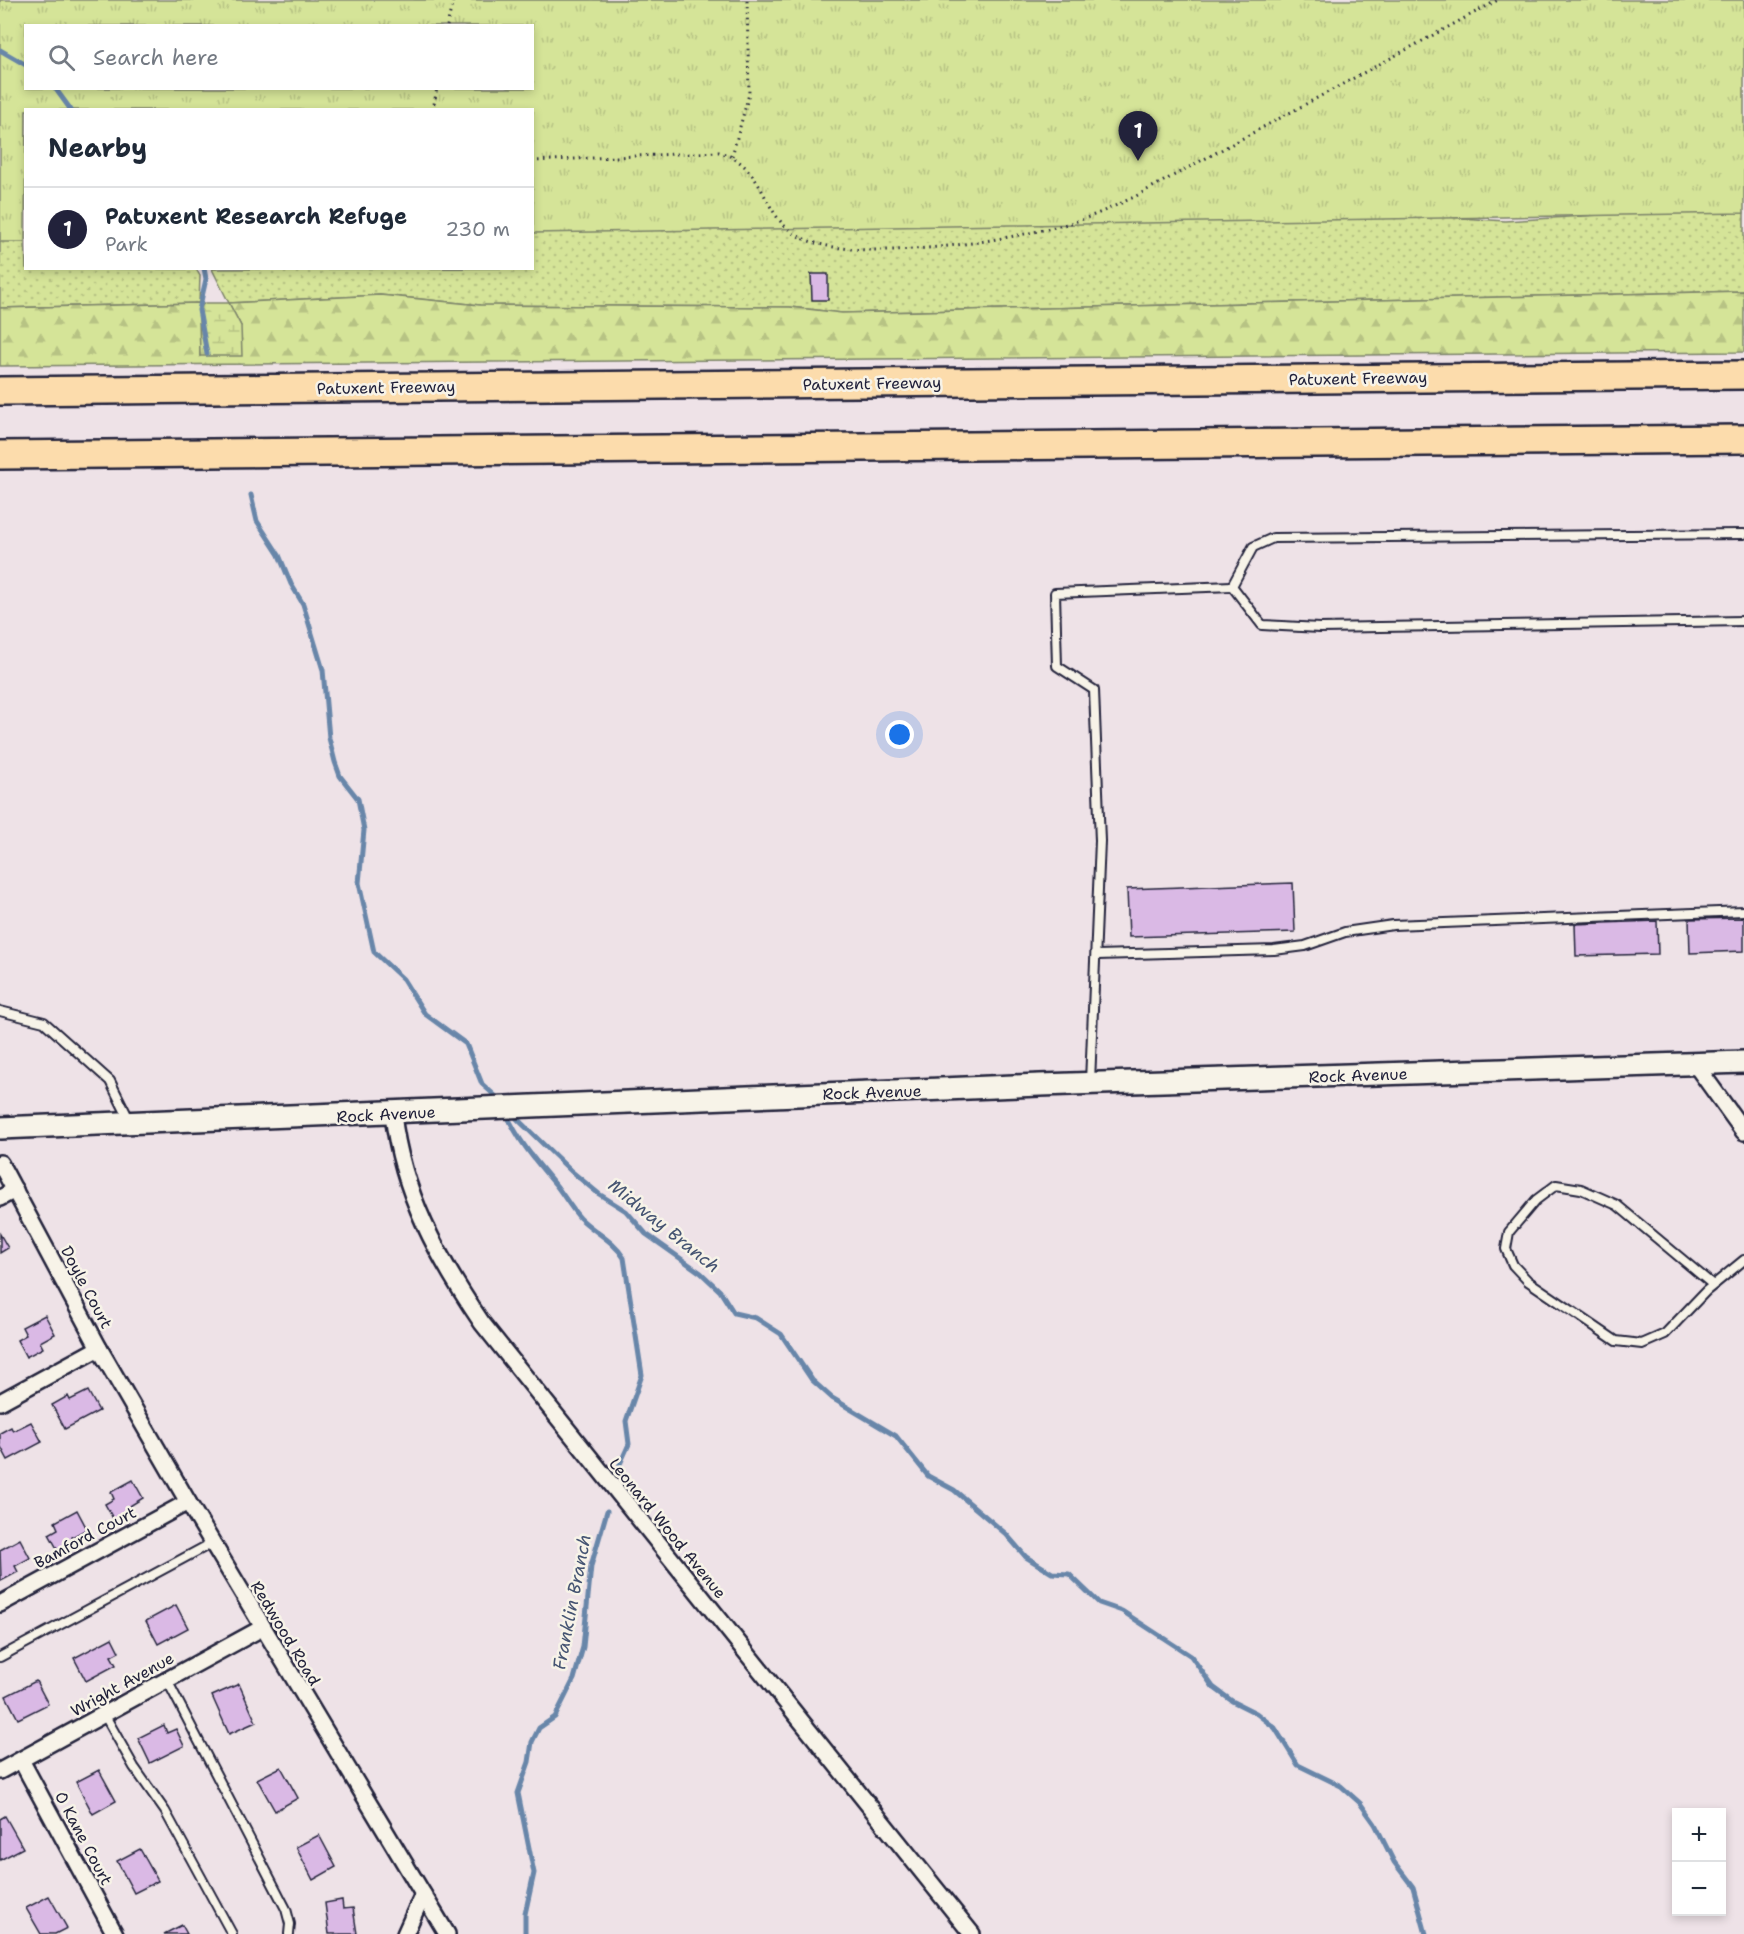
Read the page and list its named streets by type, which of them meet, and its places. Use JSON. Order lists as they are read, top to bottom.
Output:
{
  "streets": {
    "highway": ["Patuxent Freeway"],
    "street": [
      "Rock Avenue",
      "Doyle Court",
      "Leonard Wood Avenue",
      "Bamford Court",
      "Redwood Road",
      "Wright Avenue",
      "O Kane Court"
    ]
  },
  "crossings": [
    ["Rock Avenue", "Leonard Wood Avenue"],
    ["Doyle Court", "Redwood Road"],
    ["Bamford Court", "Redwood Road"],
    ["Redwood Road", "Wright Avenue"],
    ["Wright Avenue", "O Kane Court"]
  ],
  "water": ["Midway Branch", "Franklin Branch"],
  "page": {
    "search": "Search here",
    "heading": "Nearby",
    "pins": "1",
    "list": [
      {
        "mark": "1",
        "name": "Patuxent Research Refuge",
        "note": "Park",
        "value": "230 m"
      }
    ],
    "map_buttons": ["+", "−"]
  }
}
